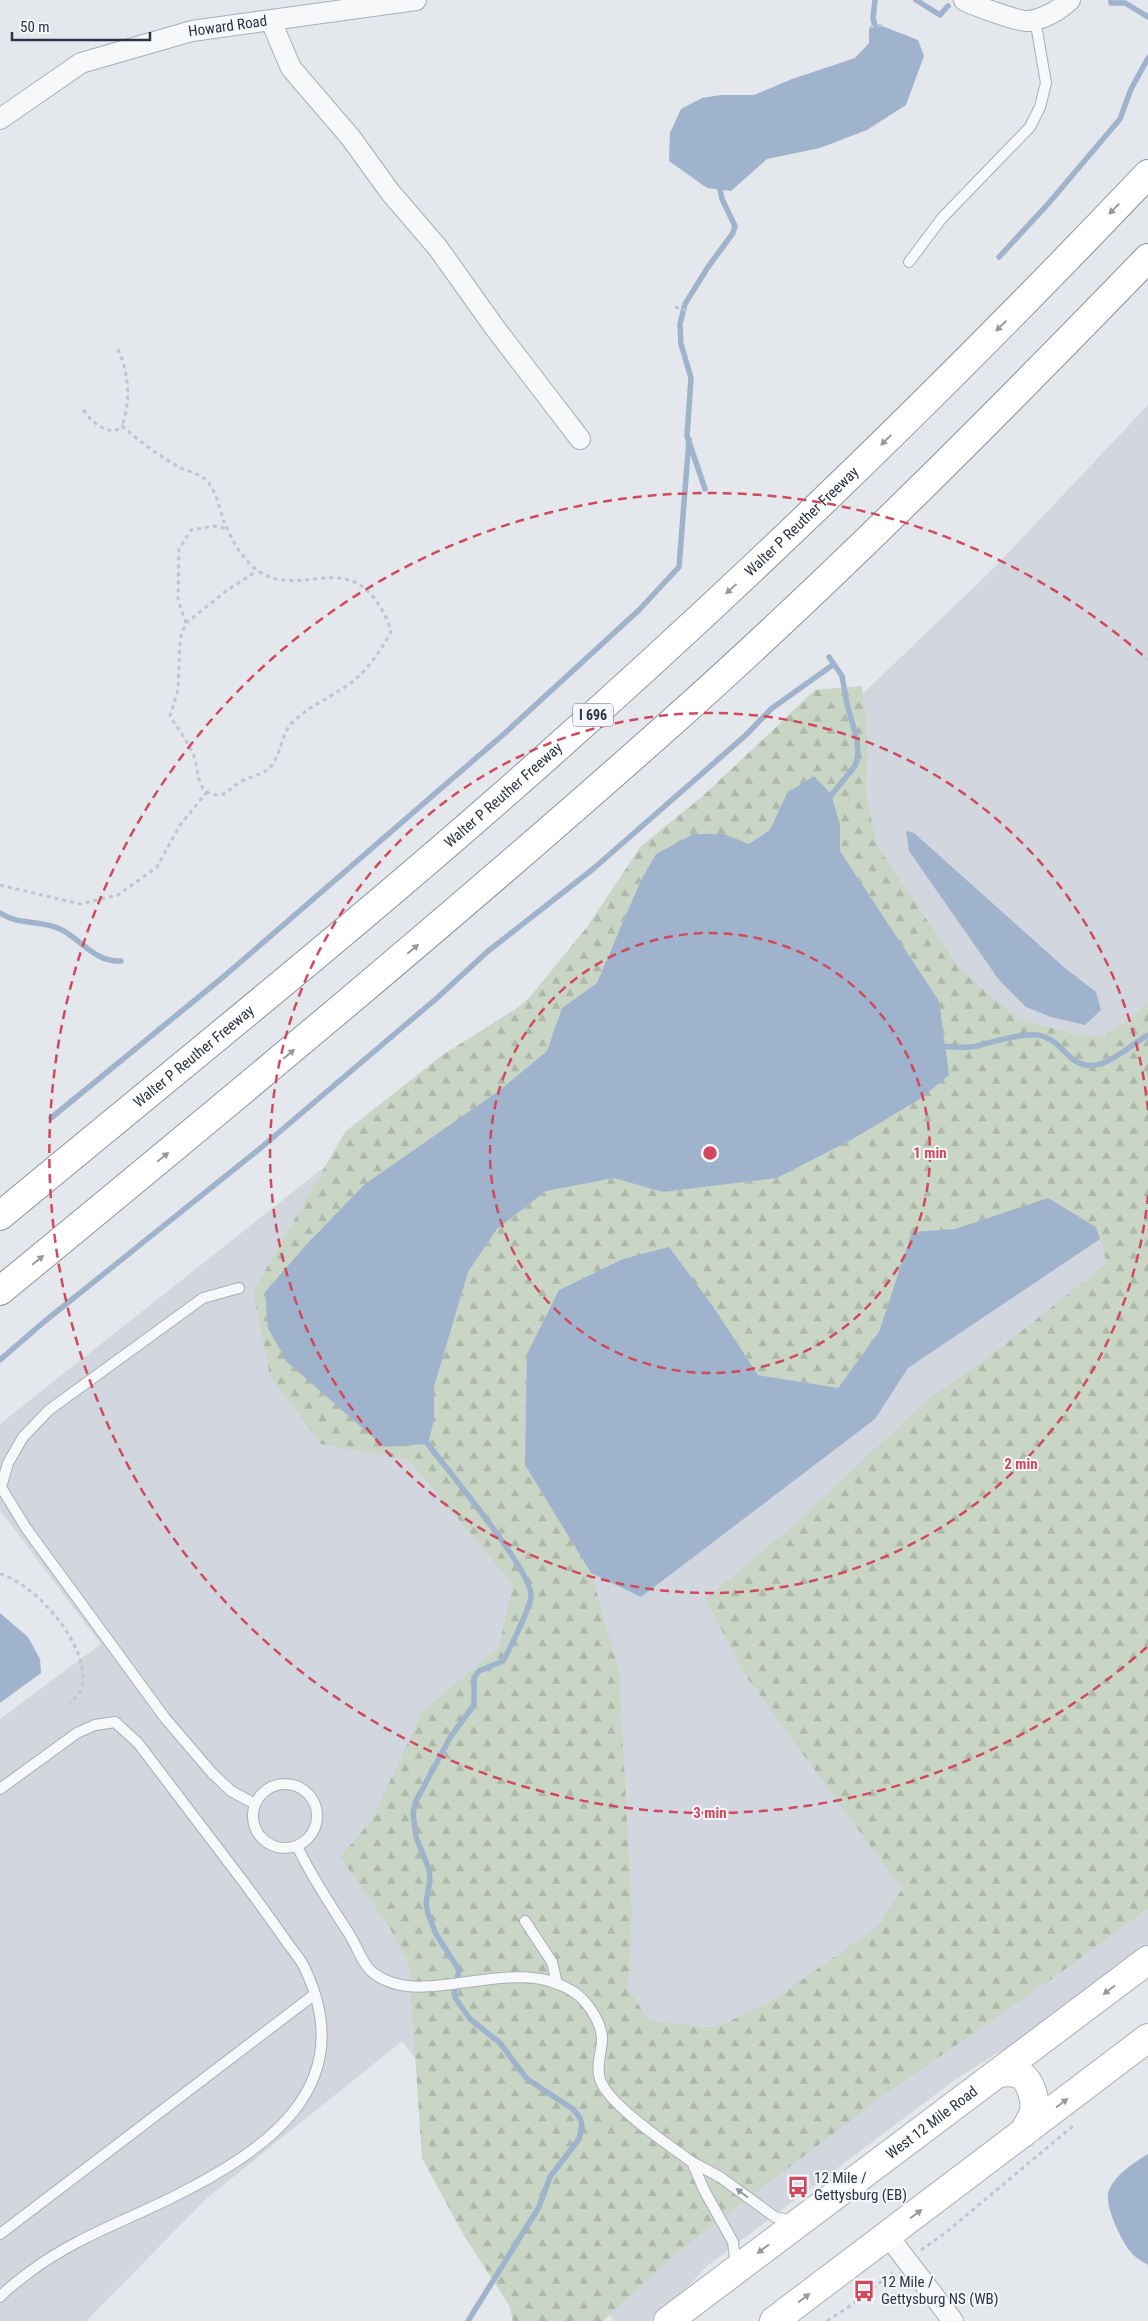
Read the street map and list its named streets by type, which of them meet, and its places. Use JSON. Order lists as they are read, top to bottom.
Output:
{
  "streets": {
    "main road": ["Walter P Reuther Freeway", "I 696", "West 12 Mile Road"],
    "street": ["Howard Road"]
  },
  "places": {
    "bus stop": ["12 Mile / Gettysburg (EB)", "12 Mile / Gettysburg NS (WB)"]
  },
  "scale_bar": "50 m",
  "rings": ["1 min", "2 min", "3 min"]
}
